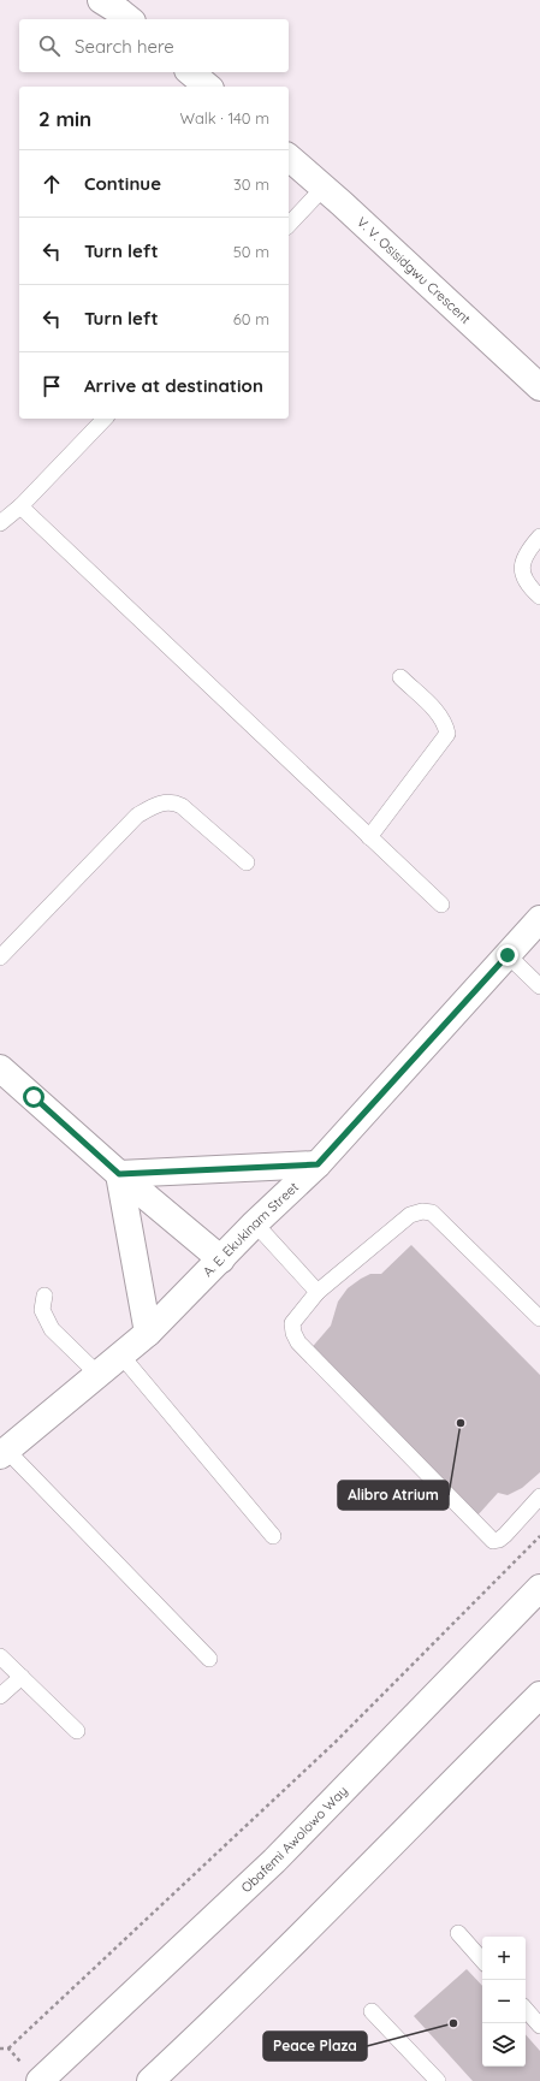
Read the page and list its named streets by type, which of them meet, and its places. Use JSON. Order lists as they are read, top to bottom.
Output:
{
  "streets": {
    "street": ["V. V. Osisidgwu Crescent", "A. E. Ekukinam Street", "Obafemi Awolowo Way"]
  },
  "places": ["Alibro Atrium", "Peace Plaza"],
  "page": {
    "search": "Search here",
    "heading": ["2 min", "Walk · 140 m"],
    "list": [
      ["Continue", "30 m"],
      ["Turn left", "50 m"],
      ["Turn left", "60 m"],
      "Arrive at destination"
    ],
    "map_buttons": ["+", "−"]
  }
}
